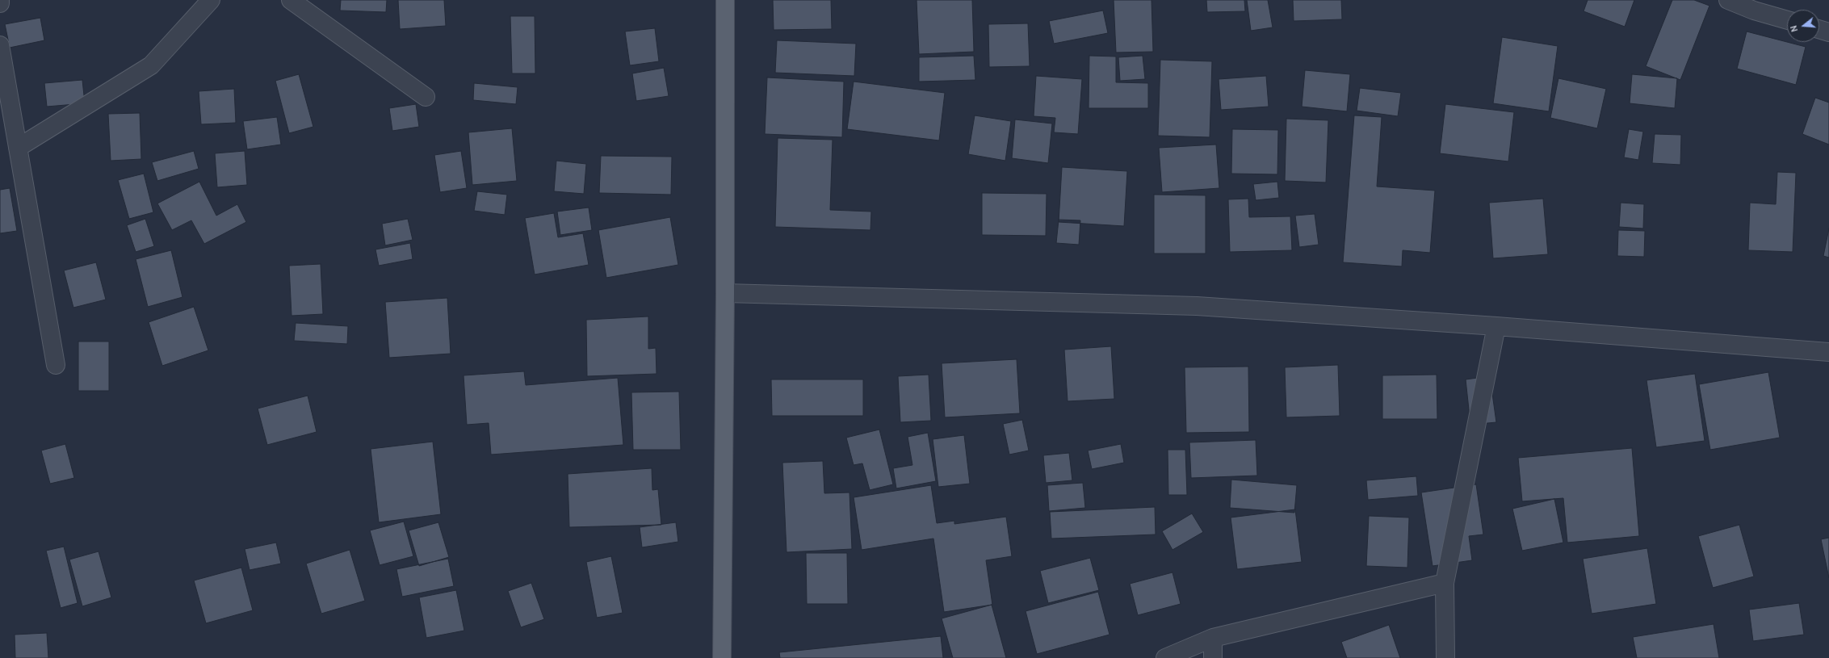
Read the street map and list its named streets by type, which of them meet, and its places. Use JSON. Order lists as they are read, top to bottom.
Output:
{
  "north": "left"
}
